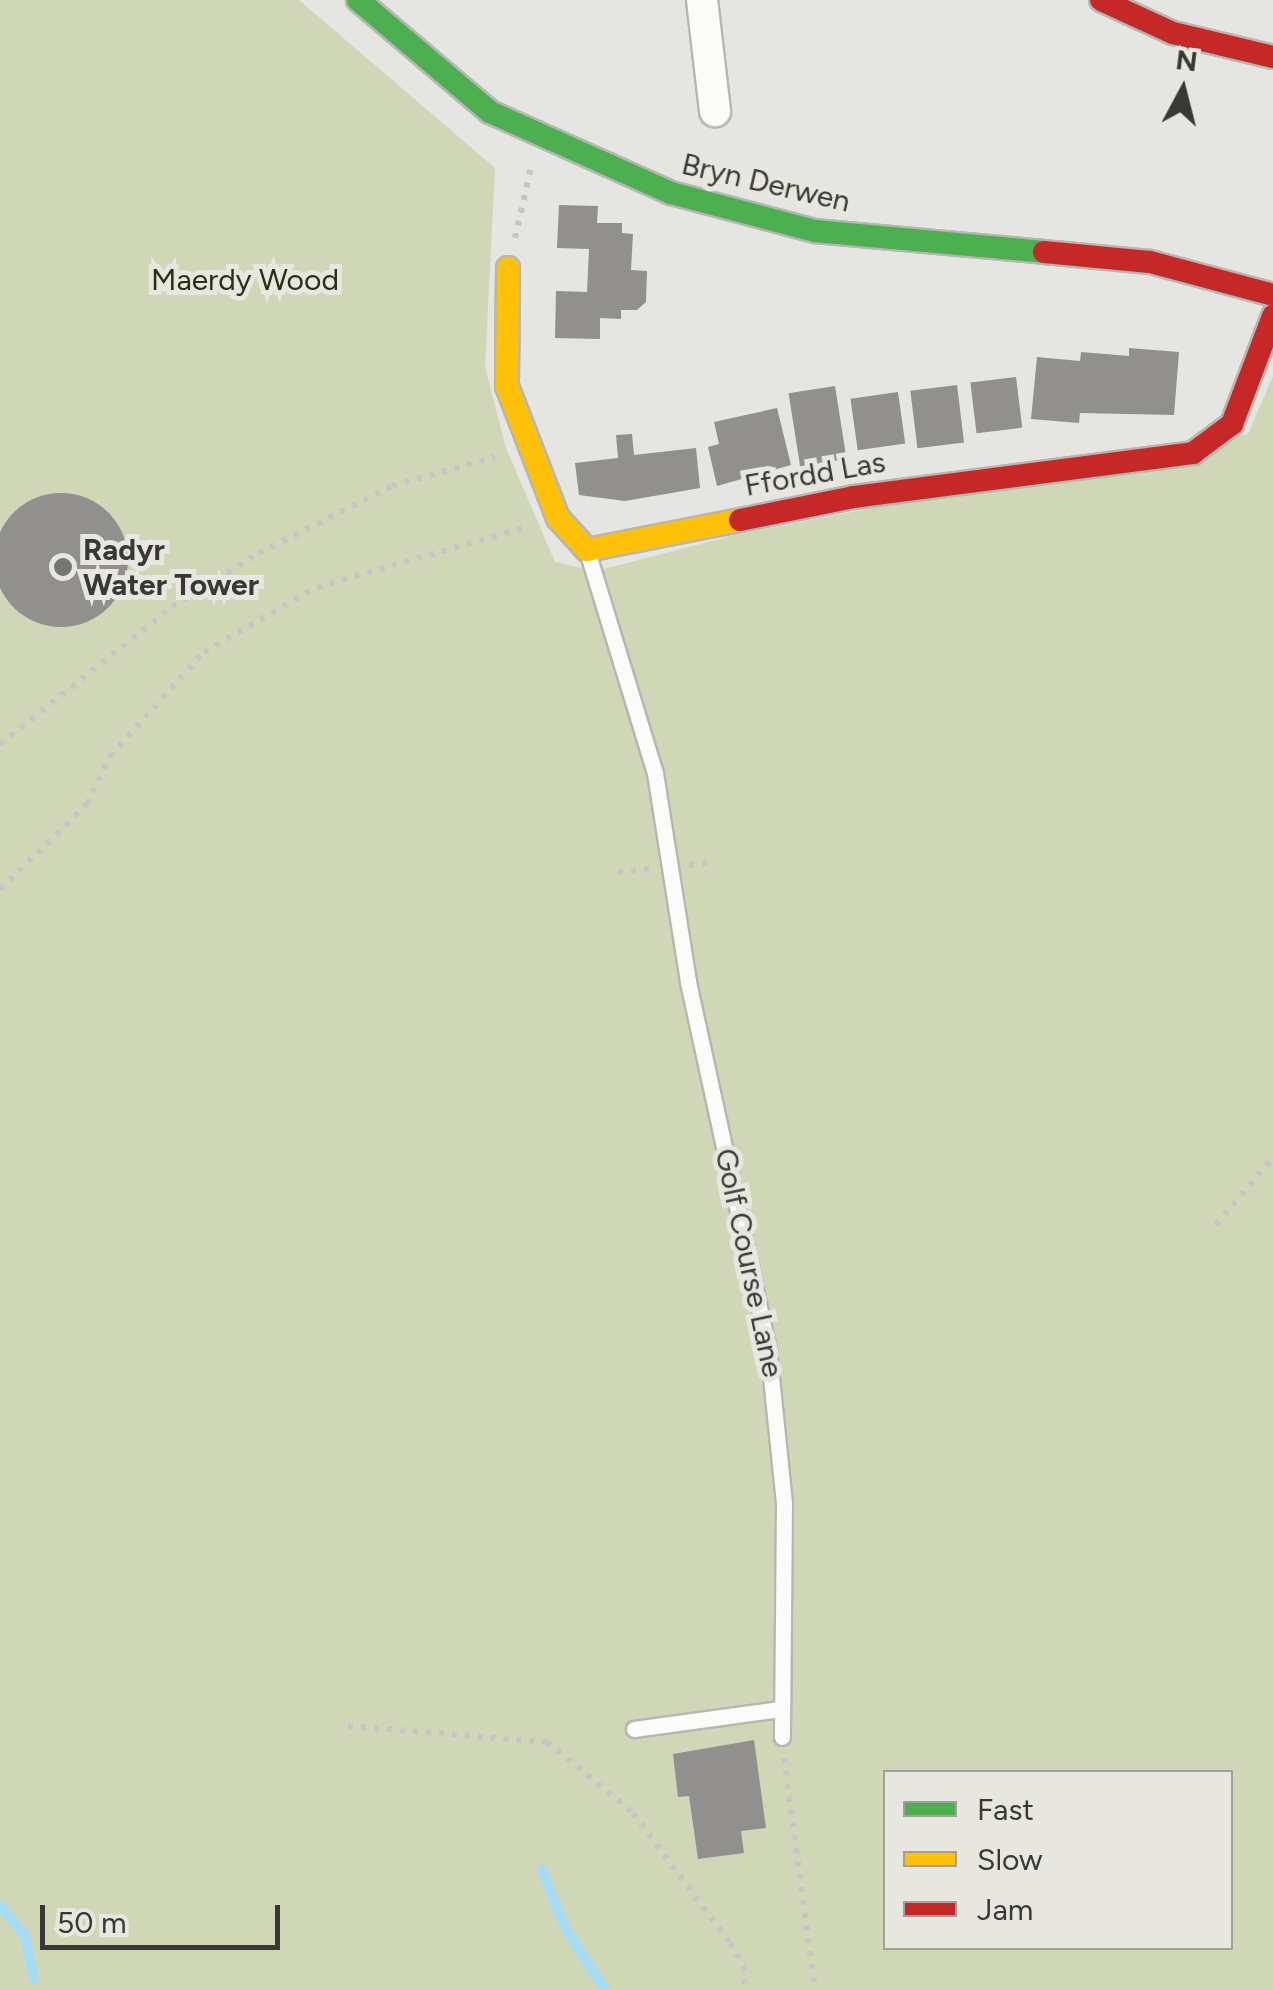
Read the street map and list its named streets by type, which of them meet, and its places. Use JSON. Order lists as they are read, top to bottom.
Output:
{
  "streets": {
    "street": ["Bryn Derwen", "Ffordd Las"],
    "lane": ["Golf Course Lane"]
  },
  "crossings": [
    ["Ffordd Las", "Golf Course Lane"]
  ],
  "parks": ["Maerdy Wood"],
  "places": ["Radyr Water Tower"],
  "legend": ["Fast", "Slow", "Jam"],
  "scale_bar": "50 m",
  "north": "top"
}
